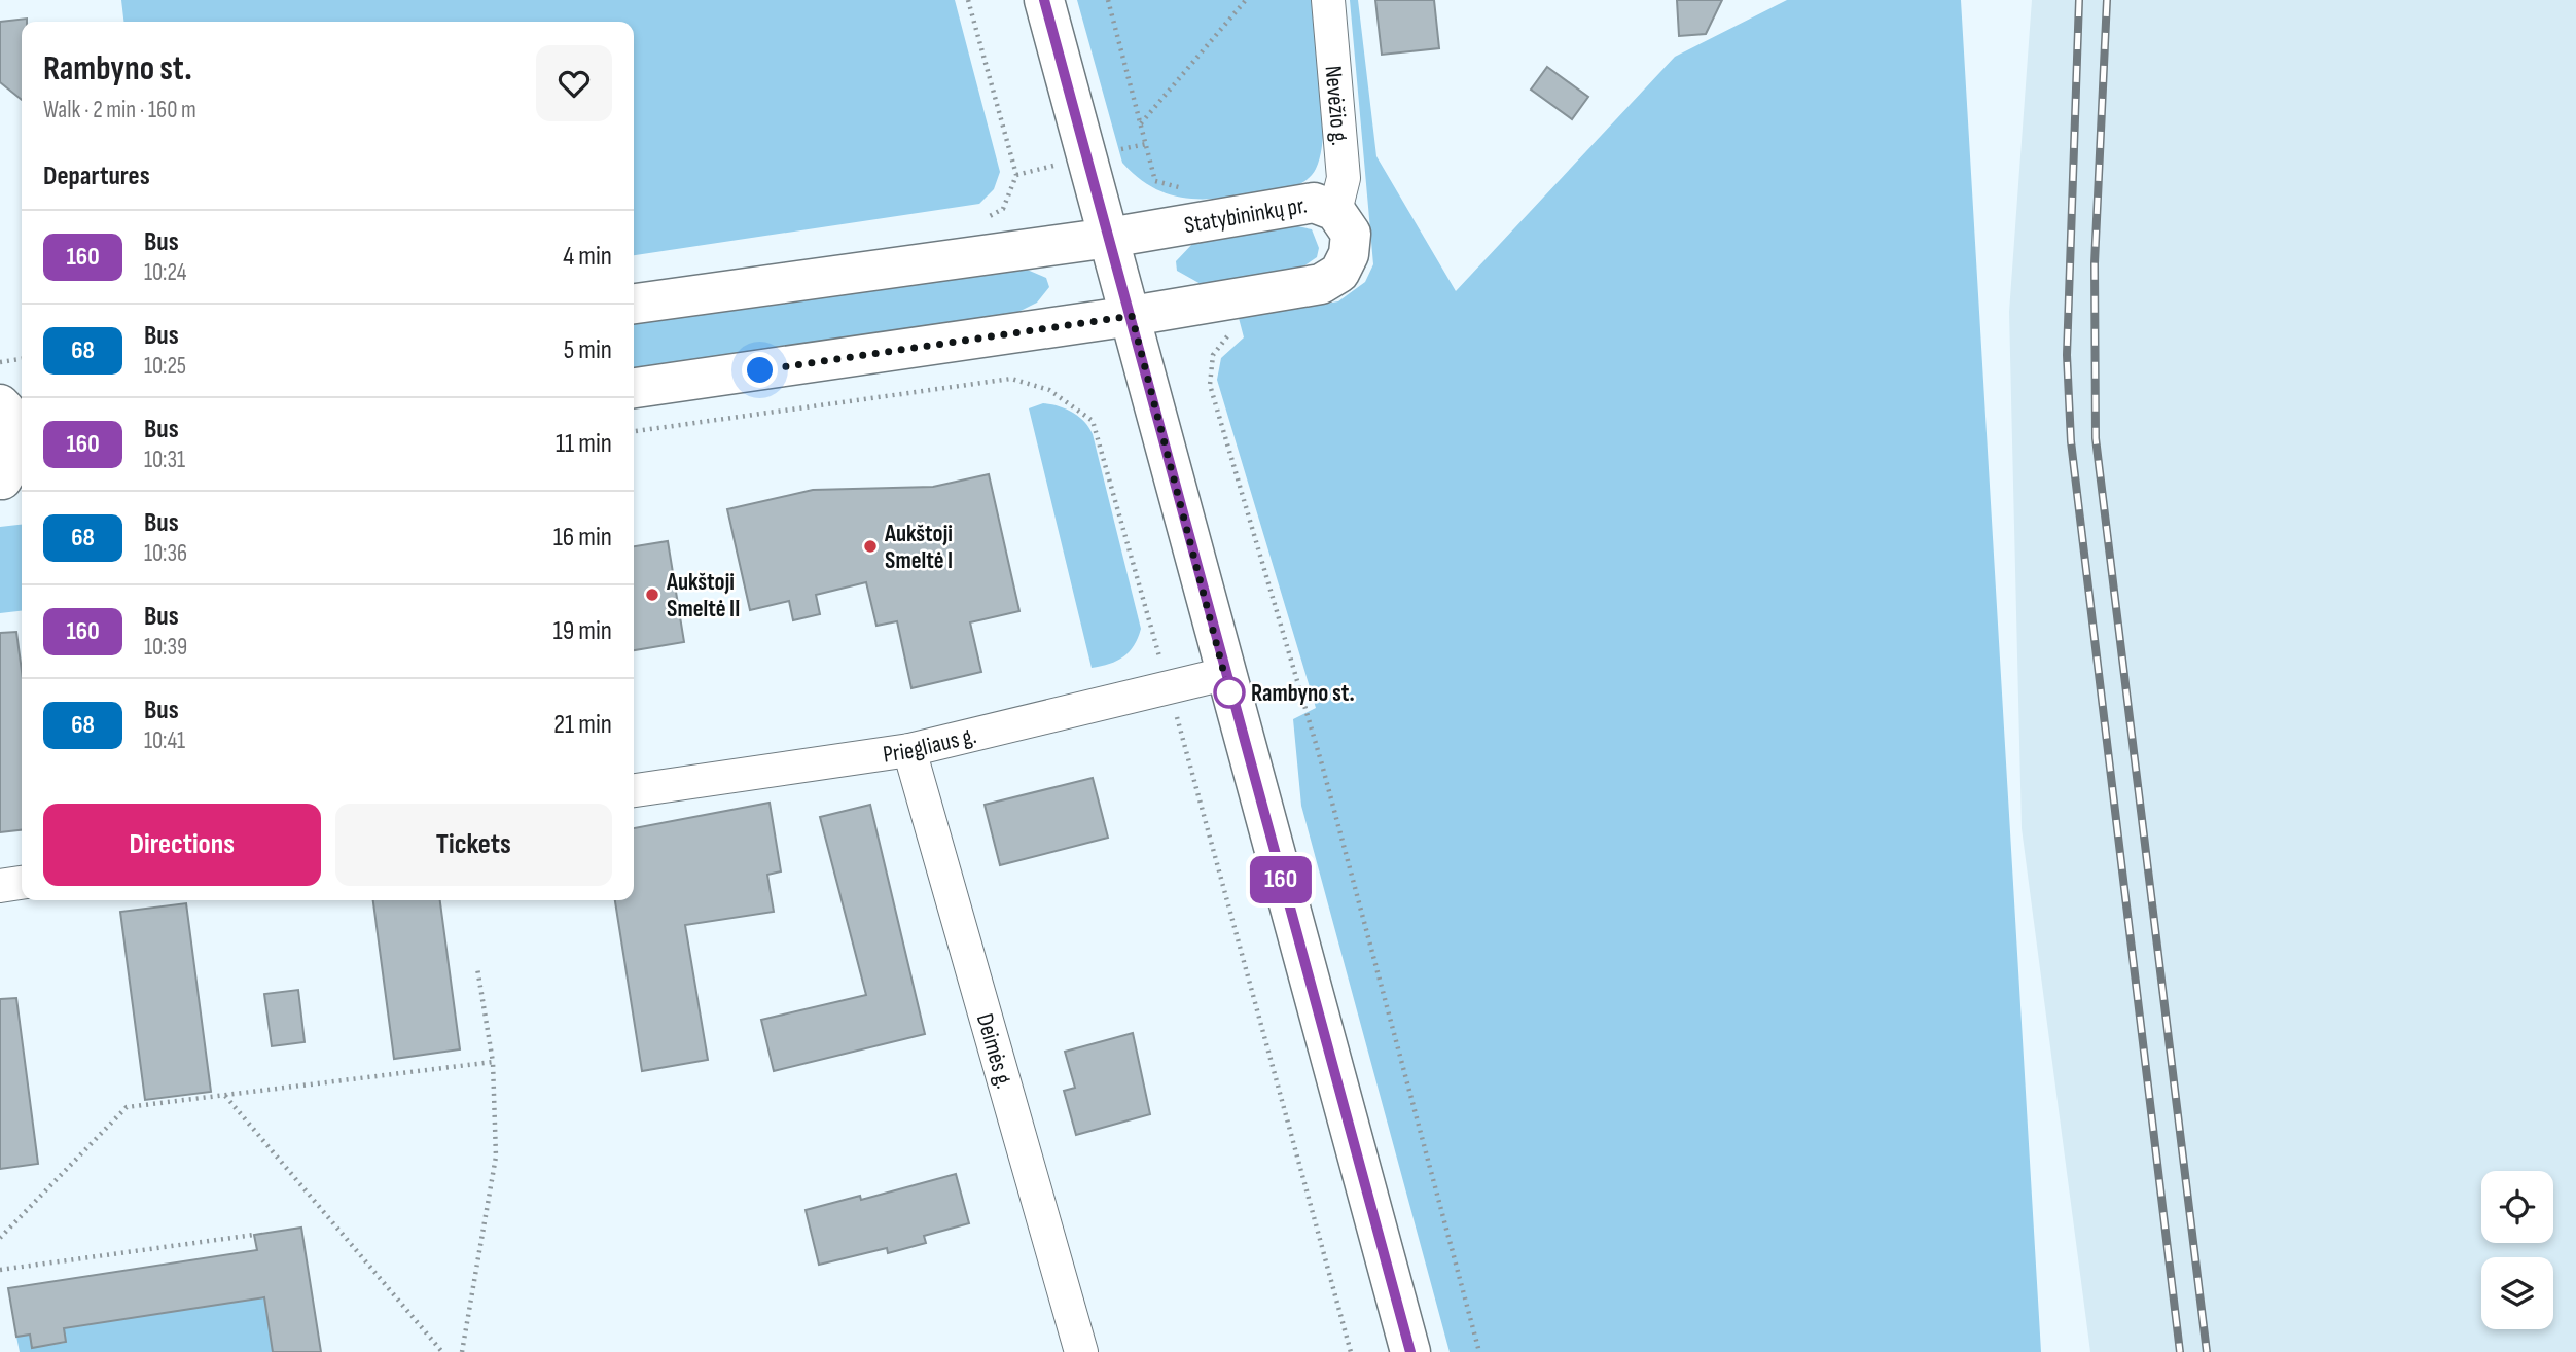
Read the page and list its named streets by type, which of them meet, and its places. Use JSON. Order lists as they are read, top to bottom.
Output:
{
  "streets": {
    "main road": ["Statybininkų pr."],
    "street": ["Nevėžio g.", "Priegliaus g.", "Deimės g."]
  },
  "crossings": [
    ["Nevėžio g.", "Statybininkų pr."],
    ["Priegliaus g.", "Deimės g."]
  ],
  "places": ["Aukštoji Smeltė I", "Aukštoji Smeltė II", "Rambyno st."],
  "lines": ["bus line 160"],
  "page": {
    "on_map": "160",
    "heading": [
      ["Rambyno st.", "Walk · 2 min · 160 m"],
      "Departures"
    ],
    "list": [
      {
        "mark": "160",
        "name": "Bus",
        "note": "10:24",
        "value": "4 min"
      },
      {
        "mark": "68",
        "name": "Bus",
        "note": "10:25",
        "value": "5 min"
      },
      {
        "mark": "160",
        "name": "Bus",
        "note": "10:31",
        "value": "11 min"
      },
      {
        "mark": "68",
        "name": "Bus",
        "note": "10:36",
        "value": "16 min"
      },
      {
        "mark": "160",
        "name": "Bus",
        "note": "10:39",
        "value": "19 min"
      },
      {
        "mark": "68",
        "name": "Bus",
        "note": "10:41",
        "value": "21 min"
      }
    ],
    "buttons": ["Directions", "Tickets"]
  }
}
